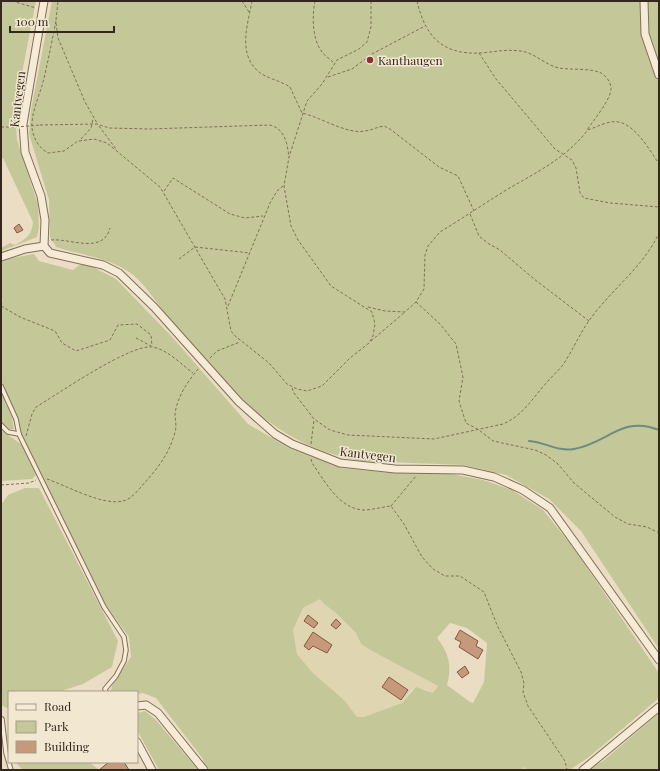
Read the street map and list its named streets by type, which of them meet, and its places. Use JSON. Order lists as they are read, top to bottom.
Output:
{
  "streets": {
    "street": ["Kantvegen"]
  },
  "places": ["Kanthaugen"],
  "legend": ["Road", "Park", "Building"],
  "scale_bar": "100 m"
}
